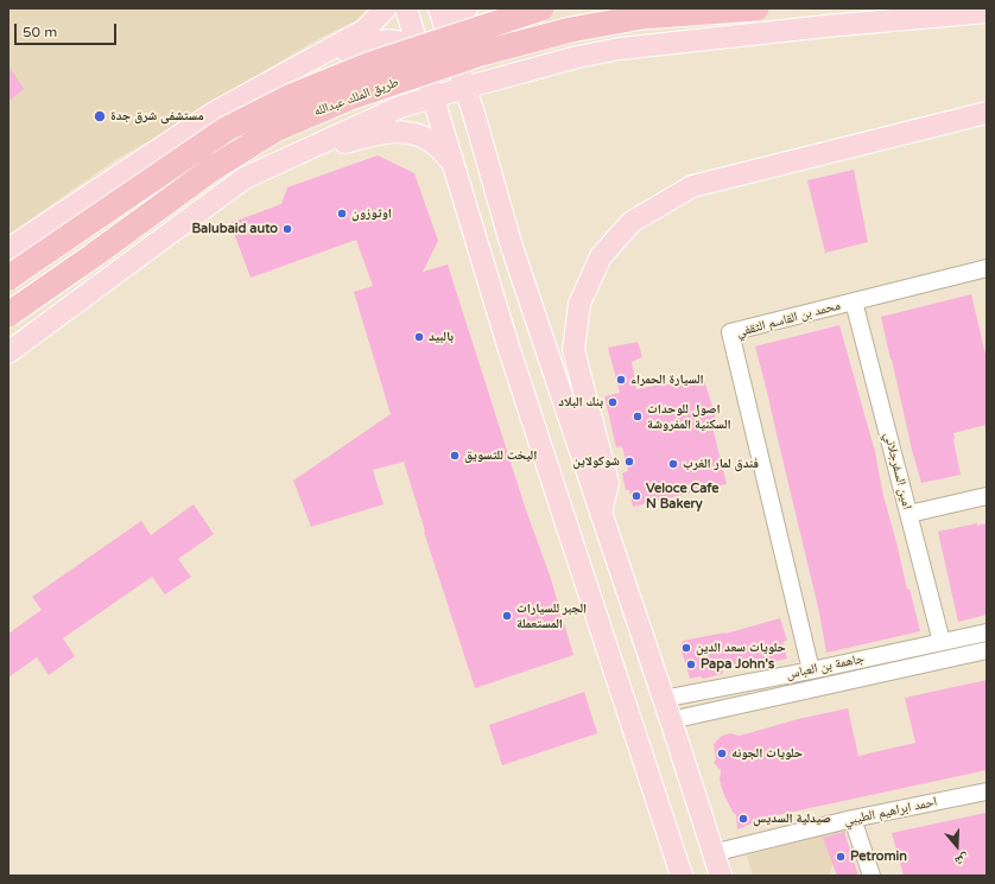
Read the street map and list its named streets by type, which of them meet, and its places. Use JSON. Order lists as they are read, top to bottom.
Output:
{
  "streets": {
    "highway": ["طريق الملك عبدالله"],
    "street": [
      "محمد بن القاسم الثقفي",
      "امين السفرجلاني",
      "جاهمة بن العباس",
      "احمد ابراهيم الطيبي"
    ]
  },
  "crossings": [
    ["محمد بن القاسم الثقفي", "امين السفرجلاني"],
    ["محمد بن القاسم الثقفي", "جاهمة بن العباس"],
    ["امين السفرجلاني", "جاهمة بن العباس"]
  ],
  "places": [
    "مستشفى شرق جدة",
    "اوتوزون",
    "Balubaid auto",
    "بالبيد",
    "السيارة الحمراء",
    "بنك البلاد",
    "اصول للوحدات السكنية المفروشة",
    "اليخت للتسويق",
    "شوكولاين",
    "فندق لمار الغرب",
    "Veloce Cafe N Bakery",
    "الجبر للسيارات المستعملة",
    "حلويات سعد الدين",
    "Papa John's",
    "حلويات الجونه",
    "صيدلية السديس",
    "Petromin"
  ],
  "scale_bar": "50 m",
  "north": "bottom"
}
